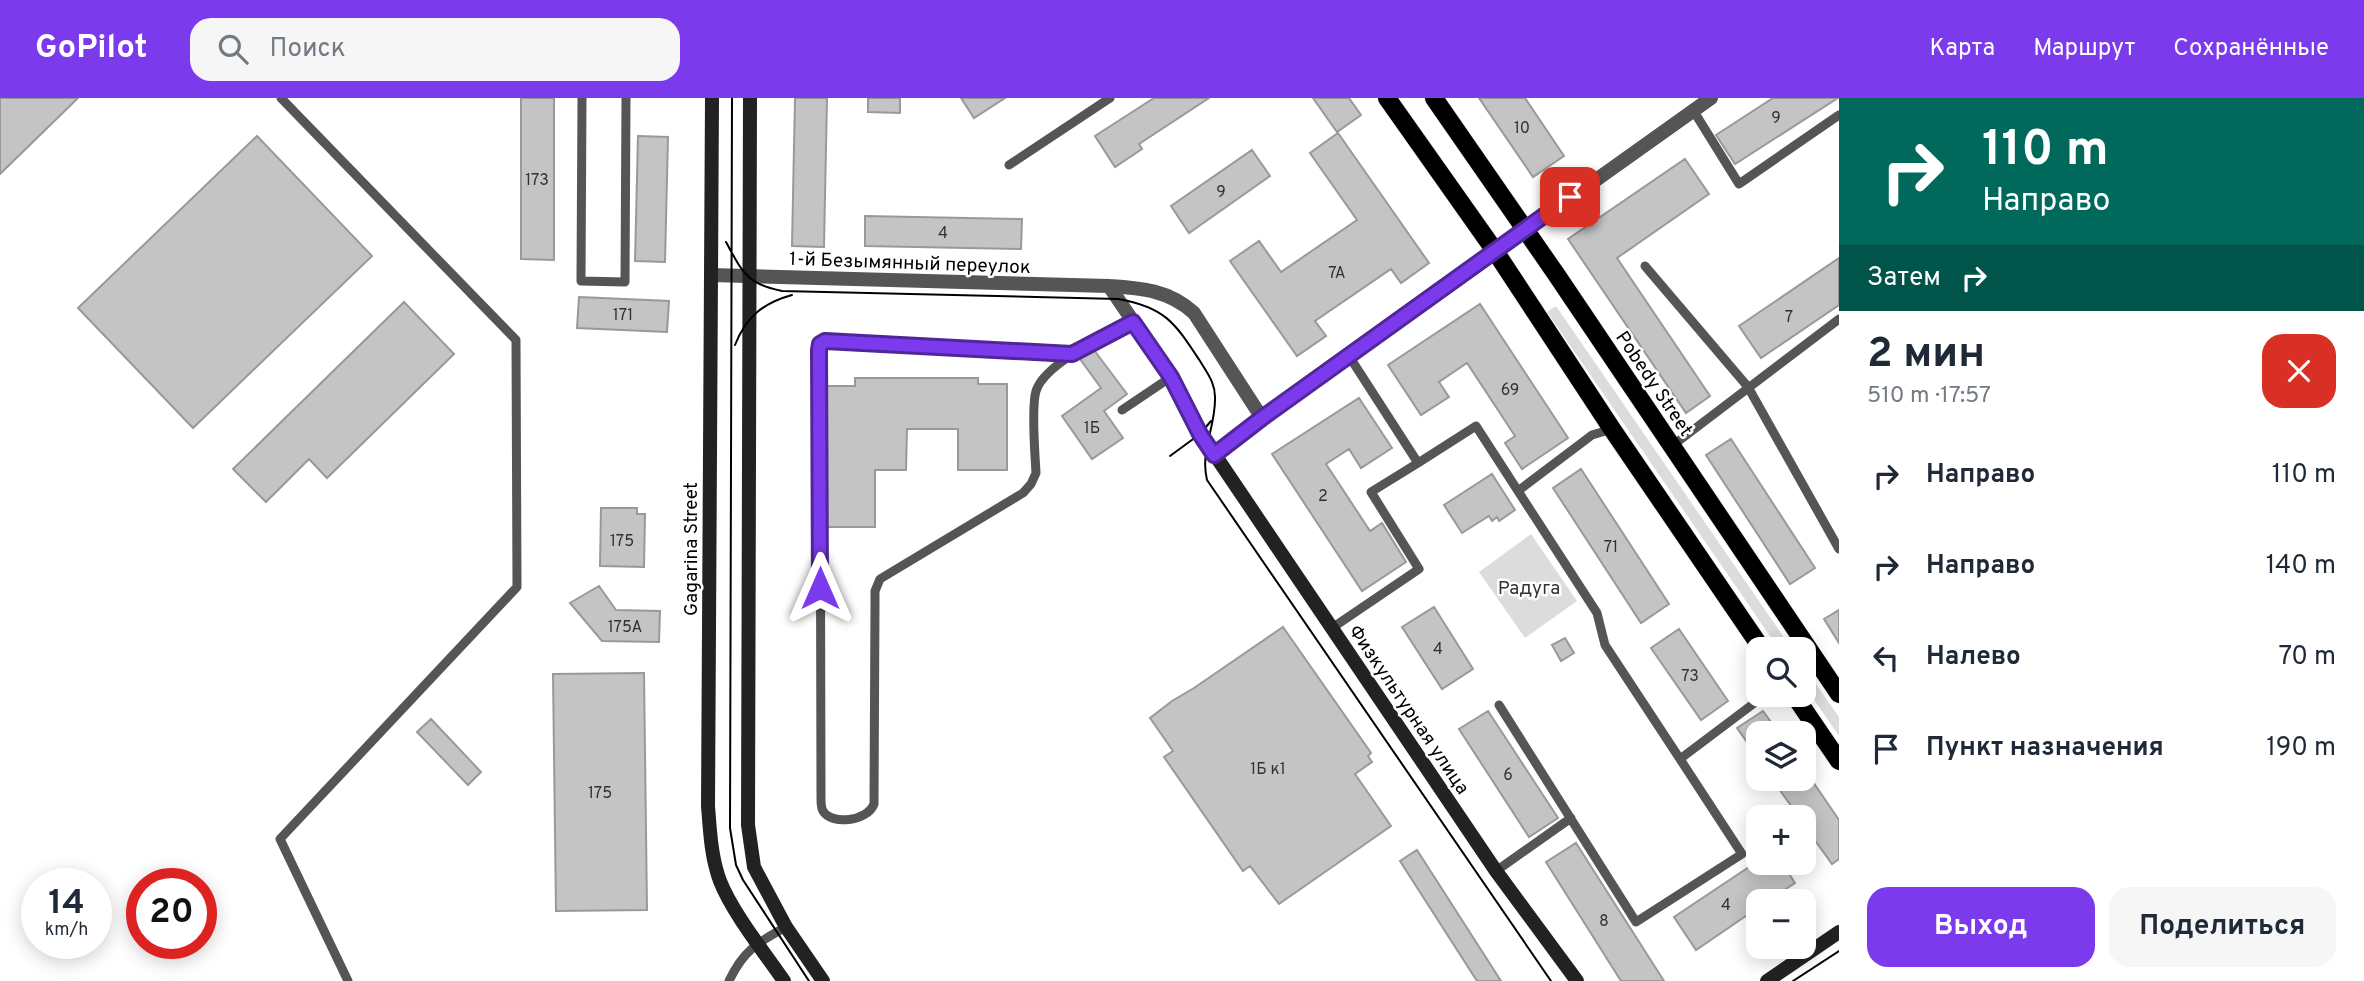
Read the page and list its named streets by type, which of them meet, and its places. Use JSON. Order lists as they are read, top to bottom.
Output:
{
  "streets": {
    "main road": ["Pobedy Street", "Gagarina Street", "Физкультурная улица"],
    "street": ["1-й Безымянный переулок"]
  },
  "crossings": [
    ["1-й Безымянный переулок", "Gagarina Street"]
  ],
  "parks": ["Радyга"],
  "house_numbers": [
    "9",
    "10",
    "173",
    "9",
    "4",
    "7А",
    "171",
    "7",
    "69",
    "1Б",
    "2",
    "175",
    "71",
    "175А",
    "4",
    "73",
    "1Б к1",
    "6",
    "175",
    "4",
    "8"
  ],
  "page": {
    "header": "GoPilot",
    "search": "Поиск",
    "nav": ["Карта", "Маршрут", "Сохранённые"],
    "turn": ["110 m", "Направо"],
    "then": "Затем",
    "heading": ["2 мин", "510 m · 17:57"],
    "list": [
      {
        "name": "Направо",
        "value": "110 m"
      },
      {
        "name": "Направо",
        "value": "140 m"
      },
      {
        "name": "Налево",
        "value": "70 m"
      },
      {
        "name": "Пункт назначения",
        "value": "190 m"
      }
    ],
    "map_buttons": ["+", "−"],
    "speed": "14 km/h",
    "limit": "20",
    "buttons": ["Выход", "Поделиться"]
  }
}
